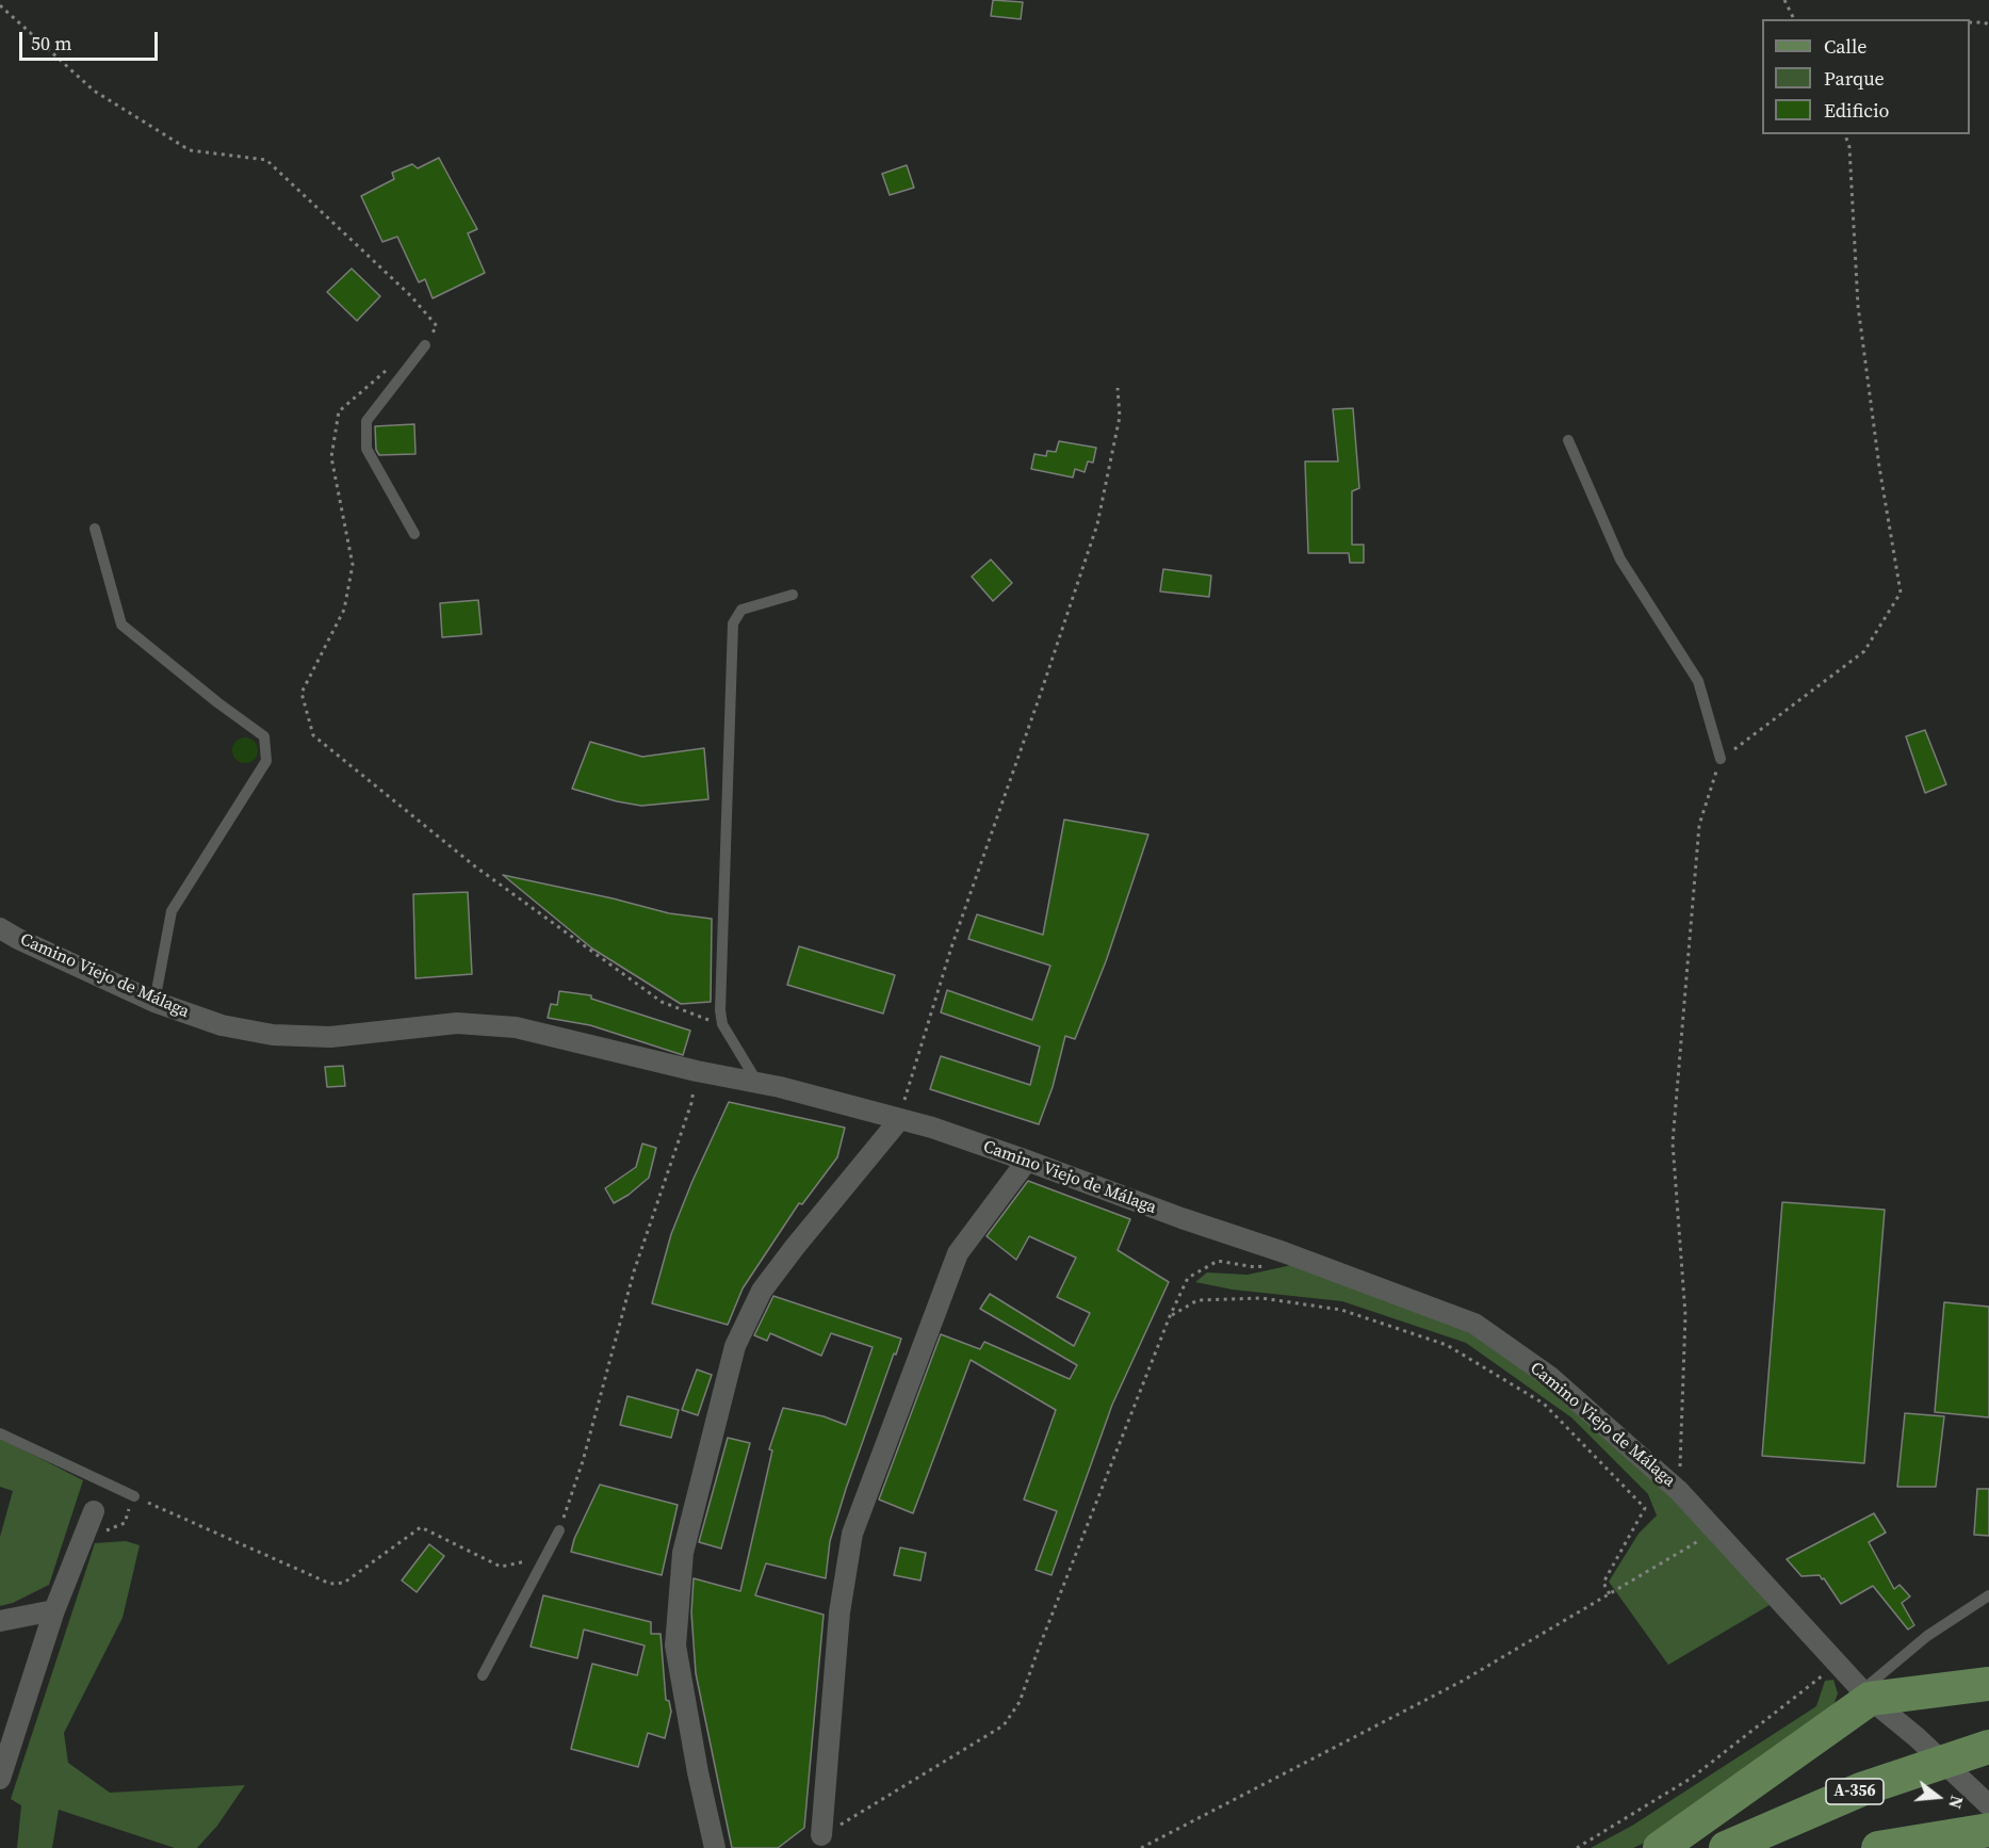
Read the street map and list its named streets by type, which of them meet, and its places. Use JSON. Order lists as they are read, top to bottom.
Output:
{
  "streets": {
    "main road": ["A-356"],
    "street": ["Camino Viejo de Málaga"]
  },
  "legend": ["Calle", "Parque", "Edificio"],
  "scale_bar": "50 m",
  "north": "right"
}
